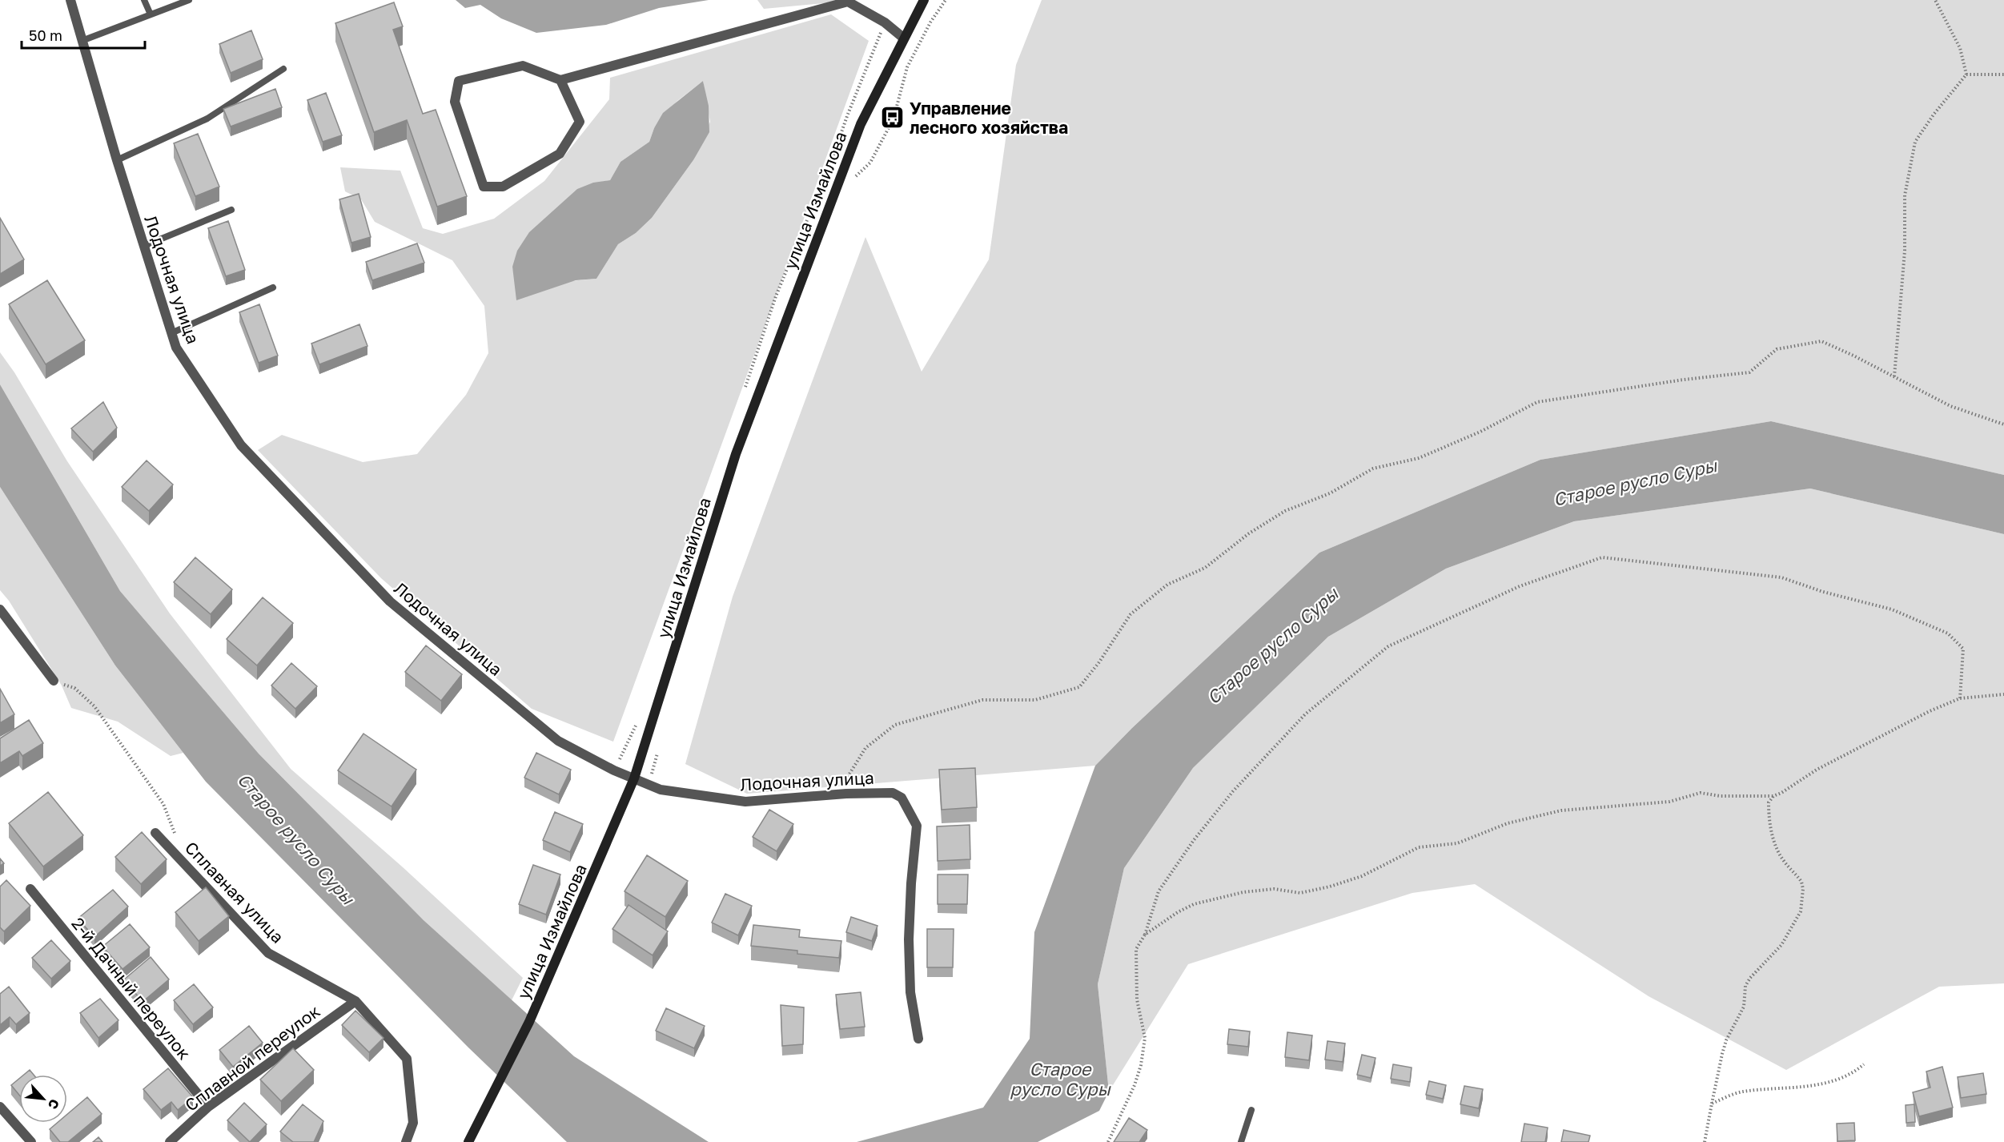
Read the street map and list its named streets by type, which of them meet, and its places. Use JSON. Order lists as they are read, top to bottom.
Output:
{
  "streets": {
    "main road": ["улица Измайлова"],
    "street": [
      "Лодочная улица",
      "Сплавная улица",
      "2-й Дачный переулок",
      "Сплавной переулок"
    ]
  },
  "crossings": [
    ["улица Измайлова", "Лодочная улица"],
    ["Сплавная улица", "Сплавной переулок"],
    ["2-й Дачный переулок", "Сплавной переулок"]
  ],
  "water": ["Старое русло Суры"],
  "places": {
    "bus stop": ["Управление лесного хозяйства"]
  },
  "scale_bar": "50 m",
  "north": "bottom right"
}
